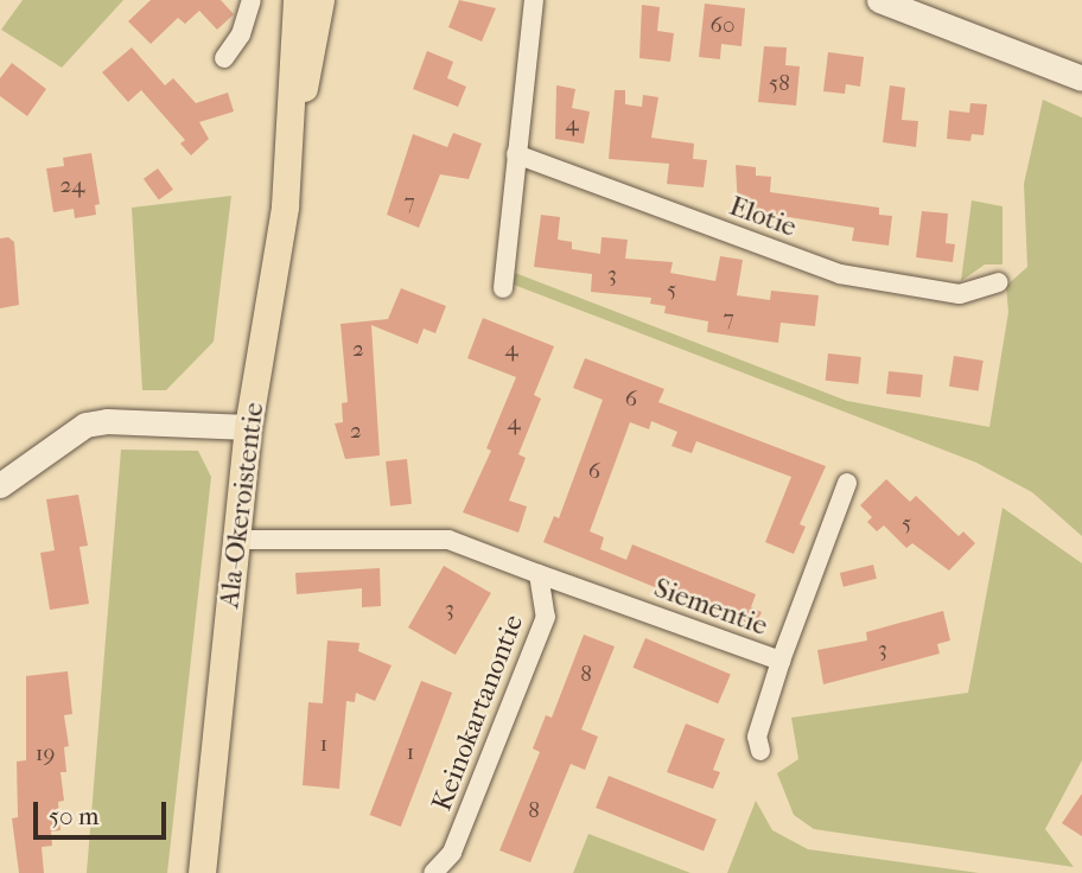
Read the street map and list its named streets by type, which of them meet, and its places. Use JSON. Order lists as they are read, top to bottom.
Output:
{
  "streets": {
    "main road": ["Ala-Okeroistentie"],
    "street": ["Elotie", "Siementie", "Keinokartanontie"]
  },
  "crossings": [
    ["Siementie", "Keinokartanontie"]
  ],
  "house_numbers": [
    "60",
    "58",
    "4",
    "24",
    "7",
    "3",
    "5",
    "7",
    "2",
    "4",
    "6",
    "4",
    "2",
    "6",
    "5",
    "3",
    "3",
    "8",
    "1",
    "1",
    "19",
    "8"
  ],
  "scale_bar": "50 m"
}
